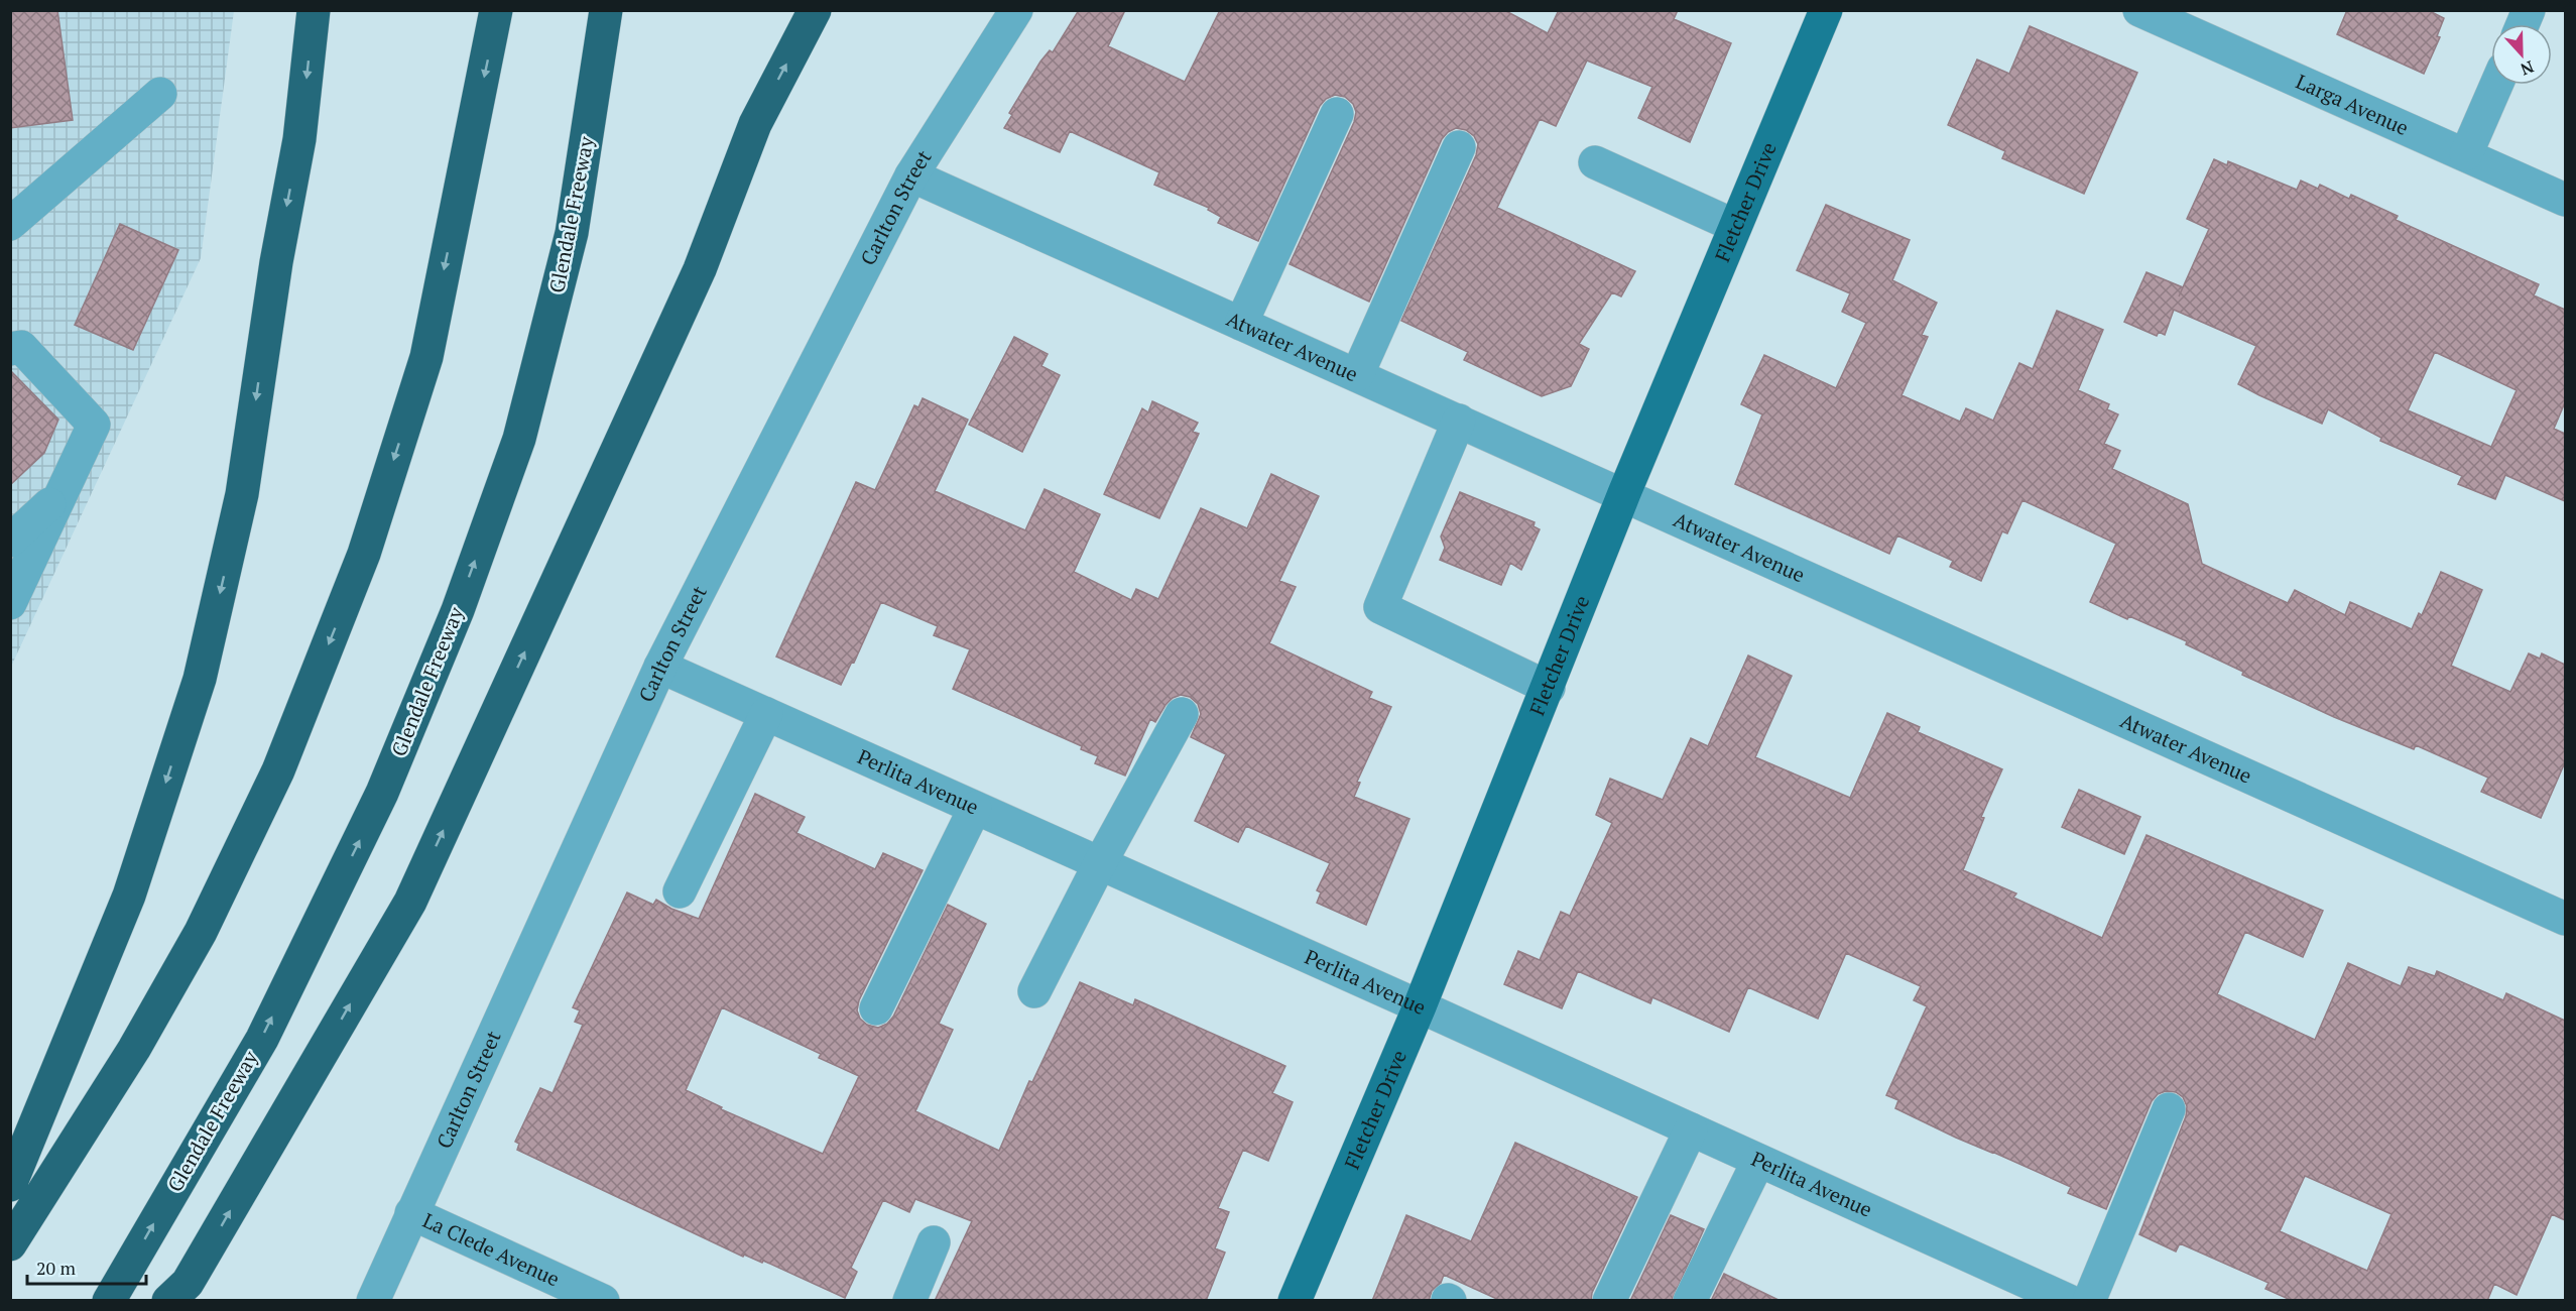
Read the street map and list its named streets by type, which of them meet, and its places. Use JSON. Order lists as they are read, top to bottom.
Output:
{
  "streets": {
    "highway": ["Glendale Freeway"],
    "main road": ["Fletcher Drive"],
    "street": [
      "Larga Avenue",
      "Carlton Street",
      "Atwater Avenue",
      "Perlita Avenue",
      "La Clede Avenue"
    ]
  },
  "crossings": [
    ["Fletcher Drive", "Atwater Avenue"],
    ["Fletcher Drive", "Perlita Avenue"],
    ["Carlton Street", "Atwater Avenue"],
    ["Carlton Street", "Perlita Avenue"],
    ["Carlton Street", "La Clede Avenue"]
  ],
  "scale_bar": "20 m",
  "north": "bottom"
}
